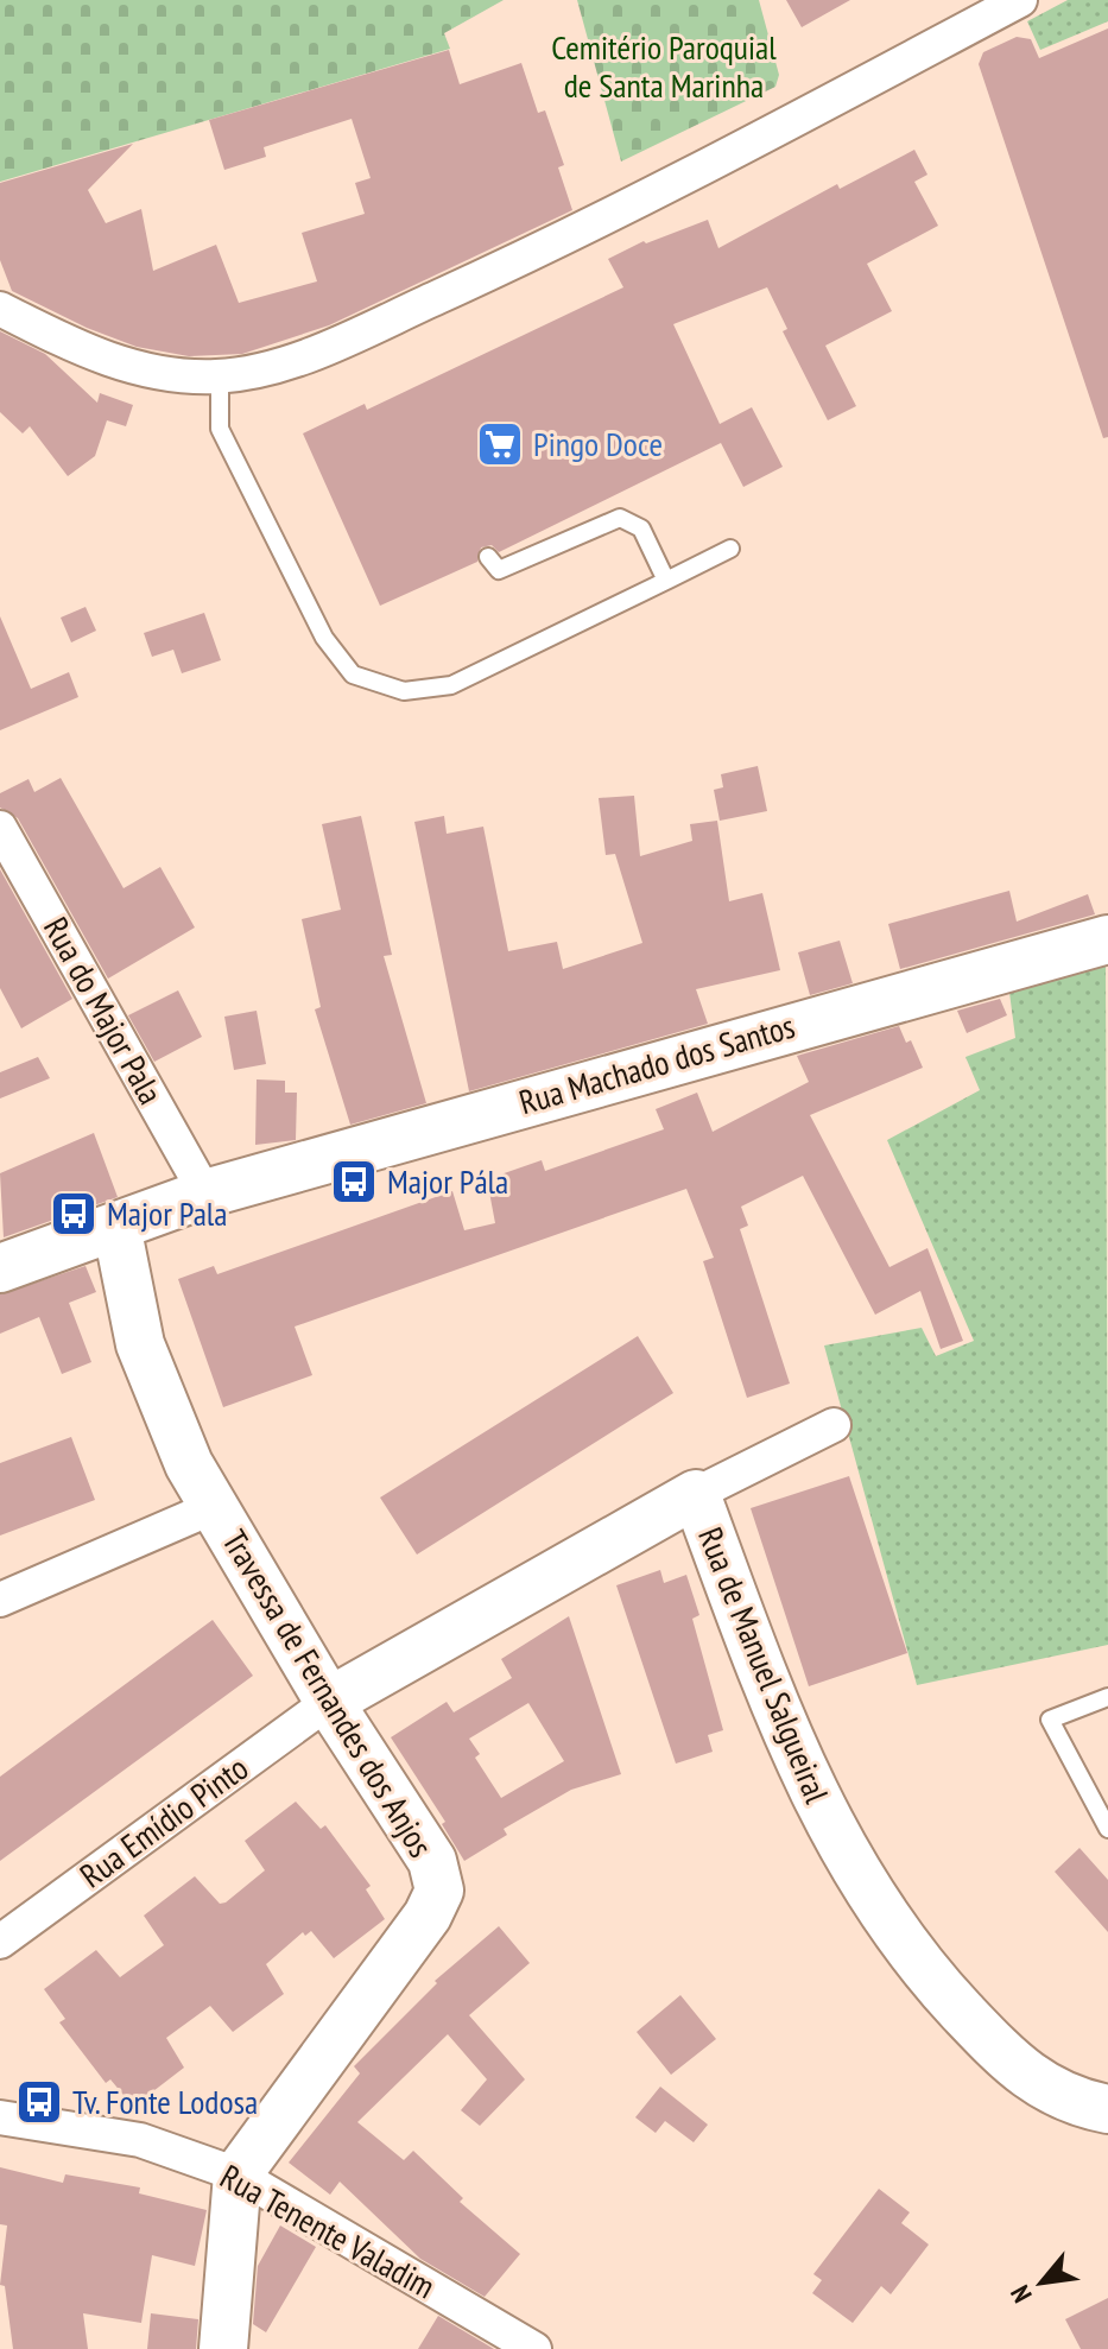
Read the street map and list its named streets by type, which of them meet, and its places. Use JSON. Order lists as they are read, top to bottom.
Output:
{
  "streets": {
    "street": [
      "Rua do Major Pala",
      "Rua Machado dos Santos",
      "Rua de Manuel Salgueiral",
      "Travessa de Fernandes dos Anjos",
      "Rua Emídio Pinto",
      "Rua Tenente Valadim"
    ]
  },
  "crossings": [
    ["Rua do Major Pala", "Rua Machado dos Santos"],
    ["Rua Machado dos Santos", "Travessa de Fernandes dos Anjos"],
    ["Travessa de Fernandes dos Anjos", "Rua Emídio Pinto"],
    ["Travessa de Fernandes dos Anjos", "Rua Tenente Valadim"]
  ],
  "parks": ["Cemitério Paroquial de Santa Marinha"],
  "places": {
    "supermarket": ["Pingo Doce"],
    "bus stop": ["Major Pála", "Major Pala", "Tv. Fonte Lodosa"]
  },
  "north": "bottom left"
}
